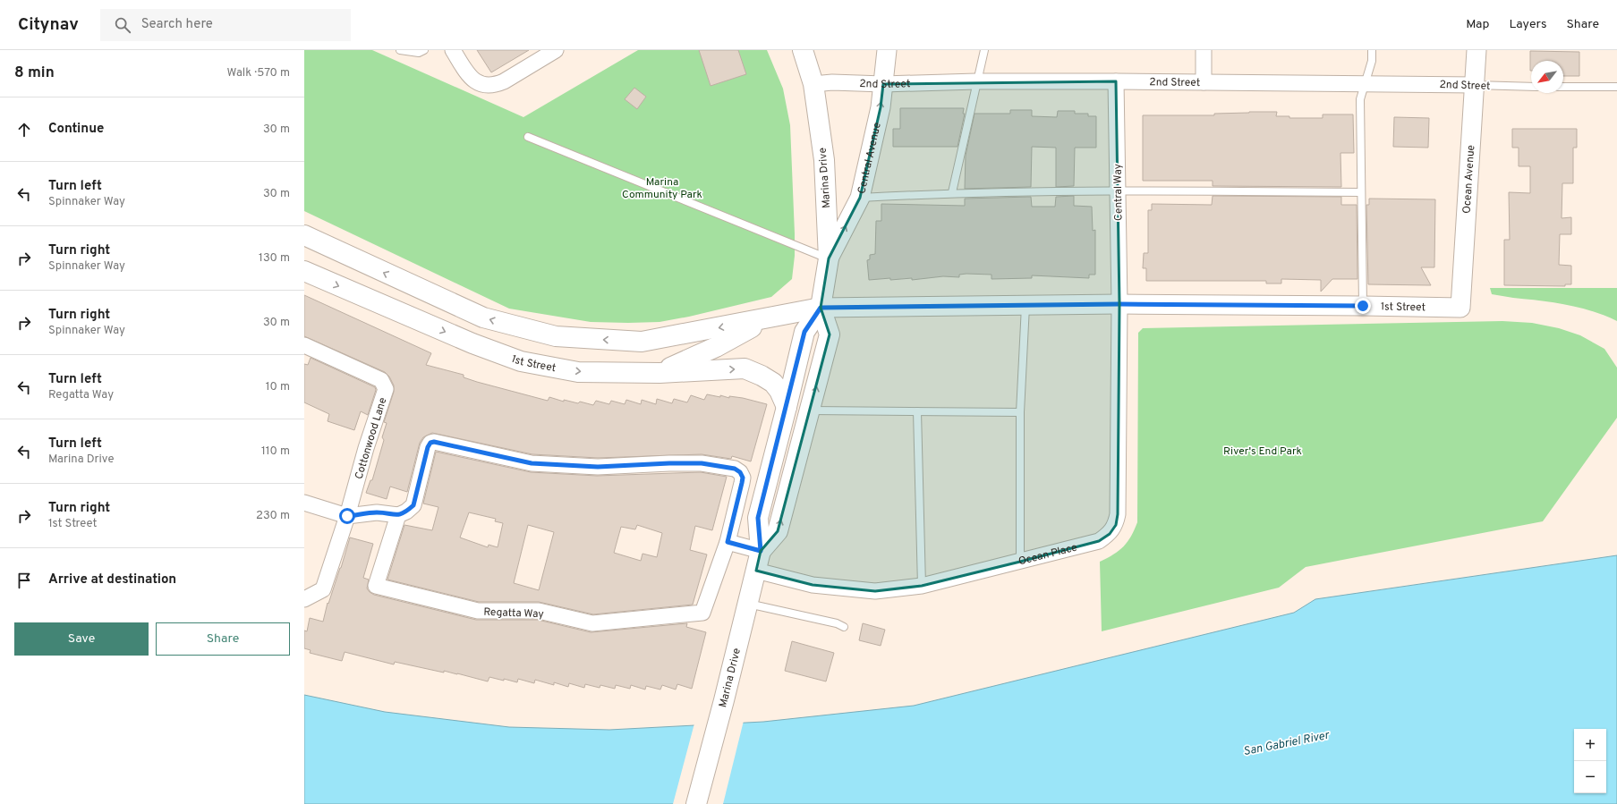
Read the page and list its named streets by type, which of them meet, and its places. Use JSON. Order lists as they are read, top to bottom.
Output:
{
  "streets": {
    "main road": ["Marina Drive", "1st Street"],
    "street": [
      "2nd Street",
      "Central Avenue",
      "Ocean Avenue",
      "Central Way",
      "Cottonwood Lane",
      "Ocean Place",
      "Regatta Way"
    ]
  },
  "crossings": [
    ["2nd Street", "Central Avenue"],
    ["2nd Street", "Marina Drive"],
    ["2nd Street", "Ocean Avenue"],
    ["2nd Street", "Central Way"],
    ["Central Avenue", "Marina Drive"],
    ["Marina Drive", "1st Street"],
    ["Marina Drive", "Ocean Place"],
    ["Ocean Avenue", "1st Street"],
    ["Central Way", "1st Street"],
    ["Central Way", "Ocean Place"],
    ["1st Street", "Ocean Place"]
  ],
  "one_way": ["Central Avenue"],
  "water": ["San Gabriel River"],
  "parks": ["Marina Community Park", "River's End Park"],
  "north": "bottom left",
  "page": {
    "header": "Citynav",
    "search": "Search here",
    "nav": ["Map", "Layers", "Share"],
    "heading": ["8 min", "Walk · 570 m"],
    "list": [
      ["Continue", "30 m"],
      ["Turn left", "Spinnaker Way", "30 m"],
      ["Turn right", "Spinnaker Way", "130 m"],
      ["Turn right", "Spinnaker Way", "30 m"],
      ["Turn left", "Regatta Way", "10 m"],
      ["Turn left", "Marina Drive", "110 m"],
      ["Turn right", "1st Street", "230 m"],
      "Arrive at destination"
    ],
    "buttons": ["Save", "Share"],
    "map_buttons": ["+", "−"]
  }
}
